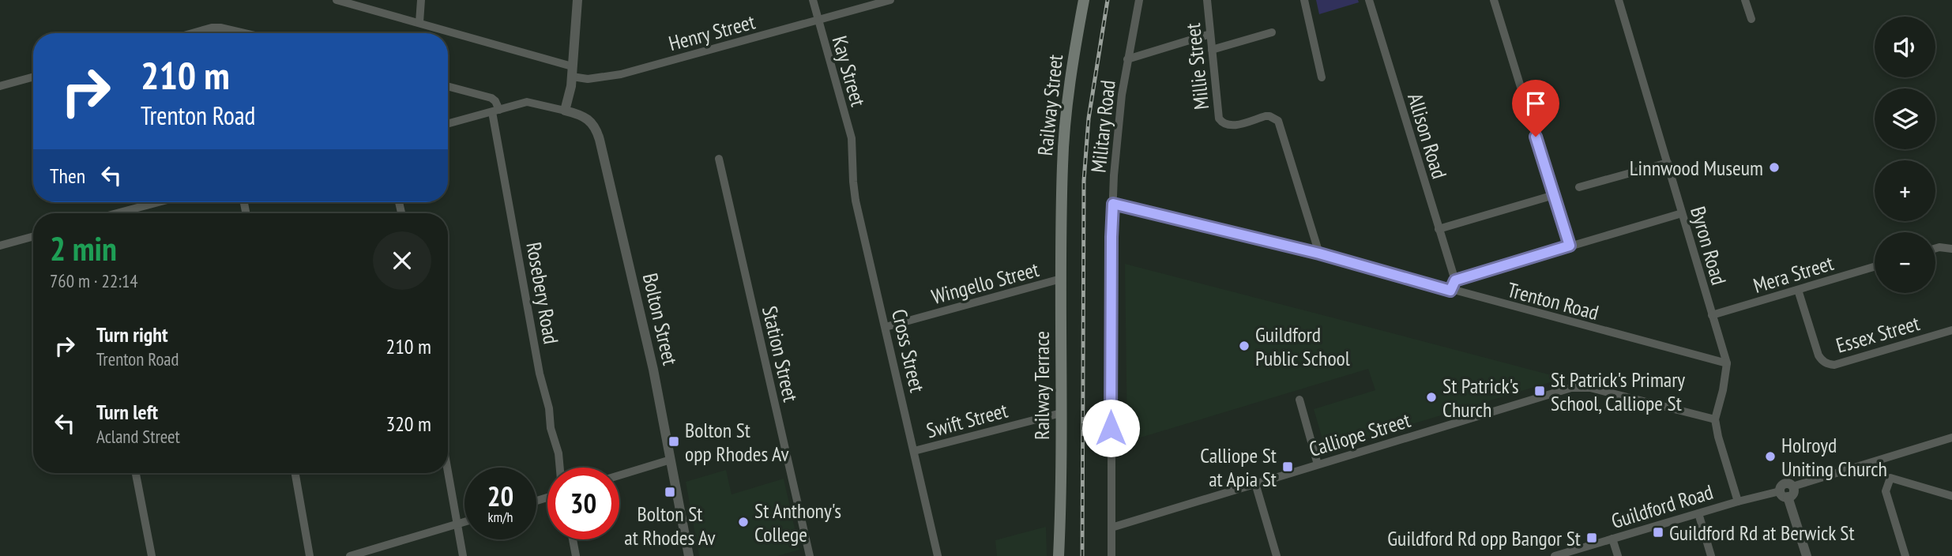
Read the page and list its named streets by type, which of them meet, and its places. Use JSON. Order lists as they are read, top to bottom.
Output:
{
  "streets": {
    "main road": ["Railway Street", "Railway Terrace"],
    "street": [
      "Henry Street",
      "Millie Street",
      "Kay Street",
      "Military Road",
      "Allison Road",
      "Byron Road",
      "Mera Street",
      "Wingello Street",
      "Rosebery Road",
      "Trenton Road",
      "Bolton Street",
      "Essex Street",
      "Cross Street",
      "Station Street",
      "Swift Street",
      "Calliope Street",
      "Guildford Road"
    ]
  },
  "crossings": [
    ["Henry Street", "Kay Street"],
    ["Millie Street", "Trenton Road"],
    ["Kay Street", "Cross Street"],
    ["Railway Street", "Railway Terrace"],
    ["Military Road", "Trenton Road"],
    ["Military Road", "Calliope Street"],
    ["Byron Road", "Mera Street"],
    ["Byron Road", "Trenton Road"],
    ["Byron Road", "Calliope Street"],
    ["Byron Road", "Guildford Road"],
    ["Mera Street", "Essex Street"],
    ["Wingello Street", "Cross Street"],
    ["Wingello Street", "Railway Terrace"],
    ["Cross Street", "Swift Street"],
    ["Railway Terrace", "Swift Street"]
  ],
  "places": {
    "other": [
      "Linnwood Museum",
      "Guildford Public School",
      "St Patrick's Church",
      "Holroyd Uniting Church",
      "St Anthony's College"
    ],
    "transit": [
      "St Patrick's Primary School, Calliope St",
      "Bolton St opp Rhodes Av",
      "Calliope St at Apia St",
      "Bolton St at Rhodes Av",
      "Guildford Rd at Berwick St",
      "Guildford Rd opp Bangor St"
    ]
  },
  "page": {
    "map_buttons": ["+", "−"],
    "turn": ["210 m", "Trenton Road"],
    "then": "Then",
    "heading": ["2 min", "760 m · 22:14"],
    "list": [
      {
        "name": "Turn right",
        "note": "Trenton Road",
        "value": "210 m"
      },
      {
        "name": "Turn left",
        "note": "Acland Street",
        "value": "320 m"
      }
    ],
    "speed": "20 km/h",
    "limit": "30"
  }
}
